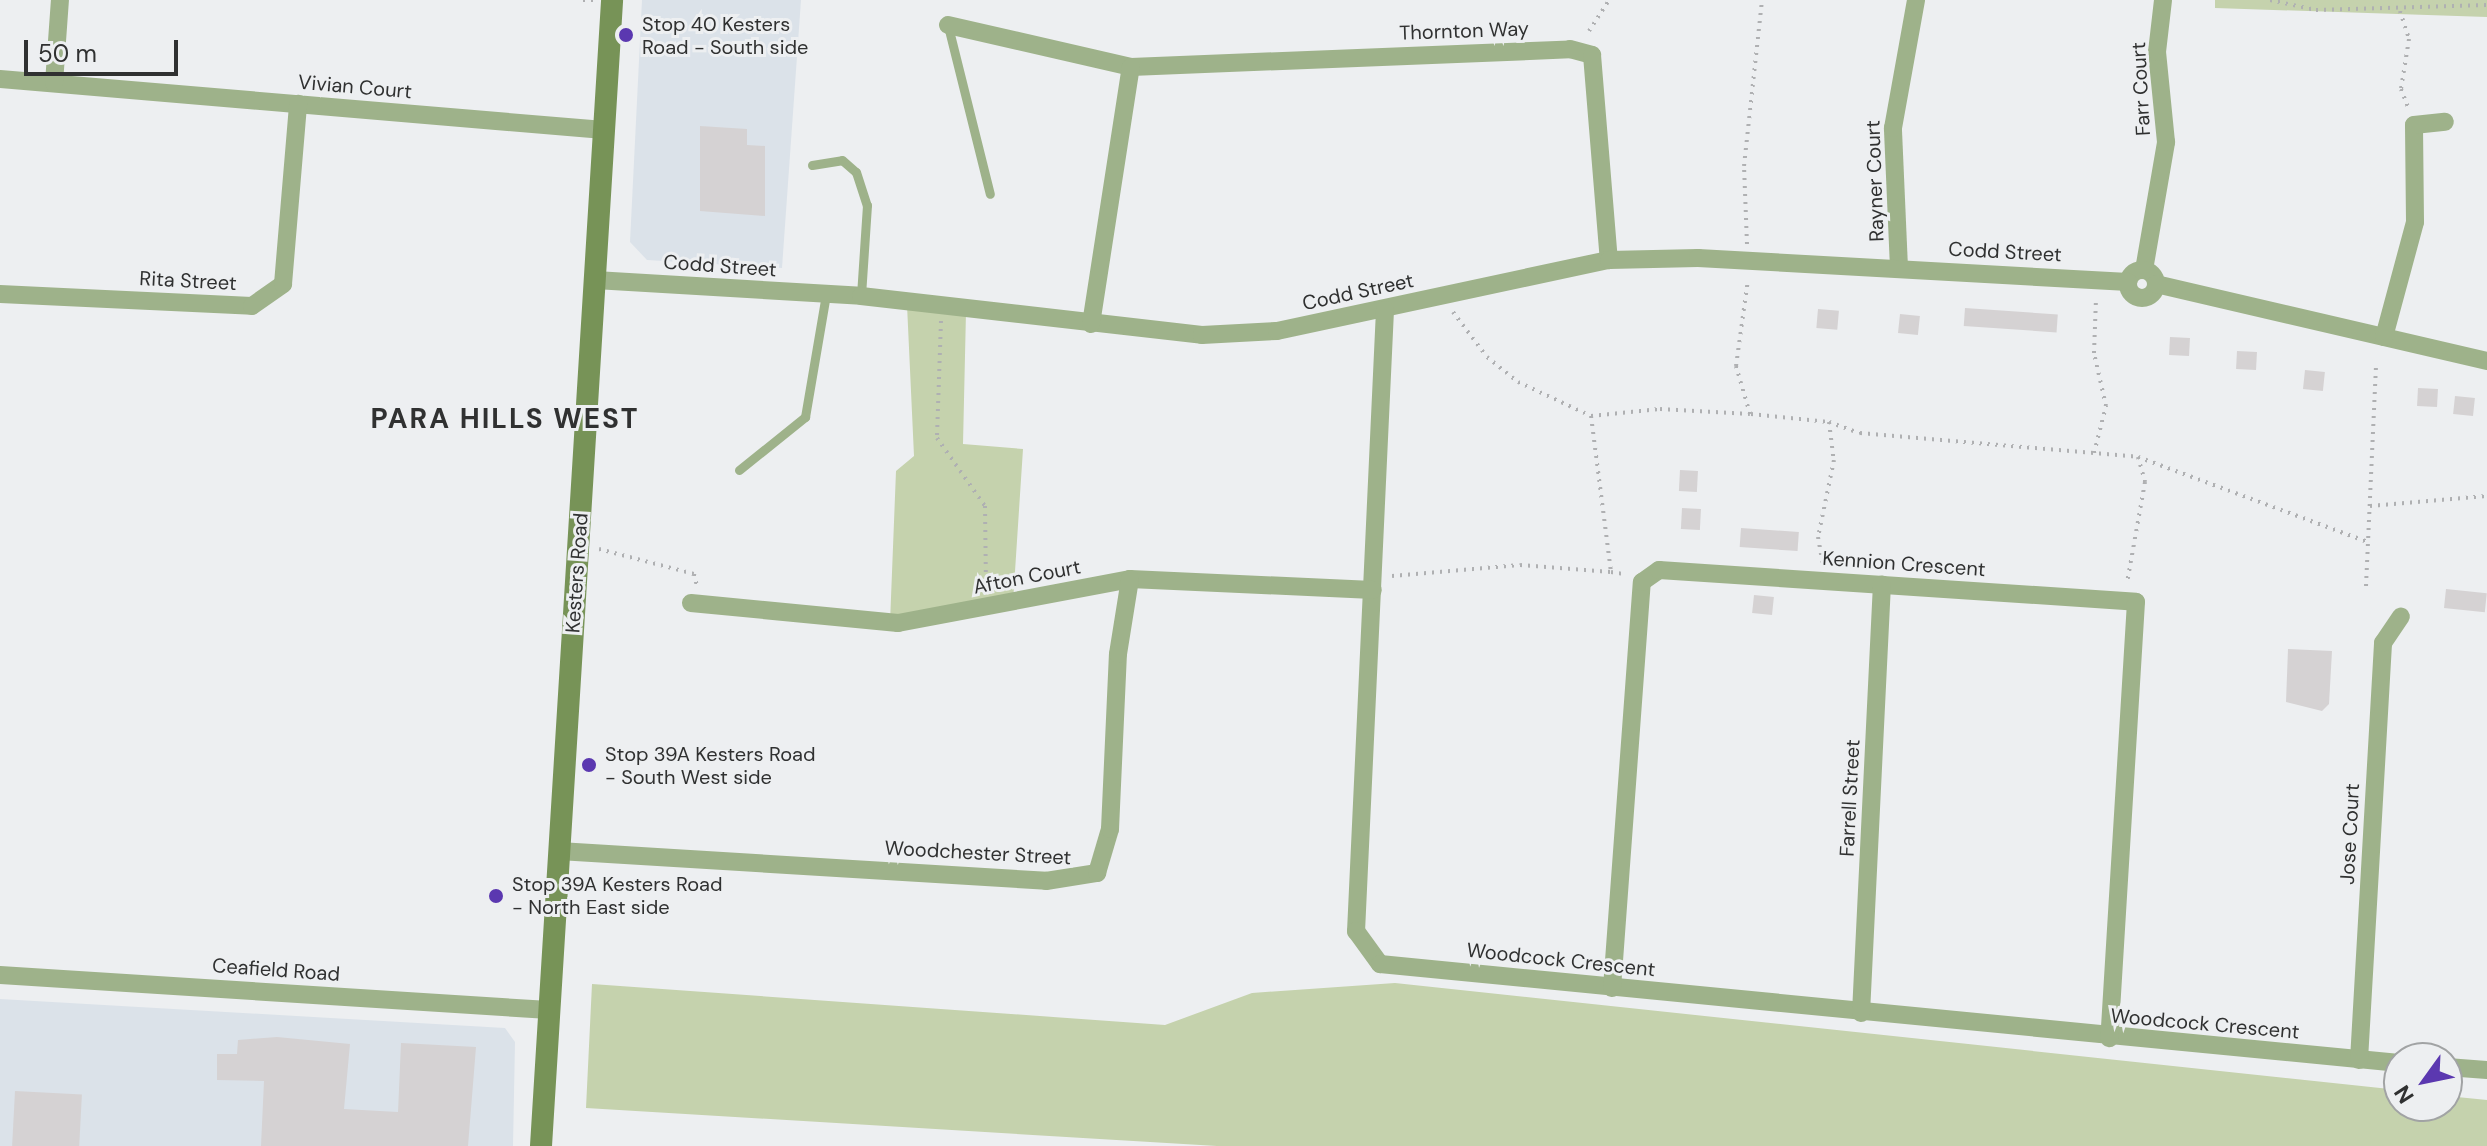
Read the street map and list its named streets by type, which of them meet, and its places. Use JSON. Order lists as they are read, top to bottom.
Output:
{
  "streets": {
    "main road": ["Kesters Road"],
    "street": [
      "Thornton Way",
      "Vivian Court",
      "Farr Court",
      "Rayner Court",
      "Codd Street",
      "Rita Street",
      "Kennion Crescent",
      "Afton Court",
      "Farrell Street",
      "Jose Court",
      "Woodchester Street",
      "Woodcock Crescent",
      "Ceafield Road"
    ]
  },
  "crossings": [
    ["Thornton Way", "Codd Street"],
    ["Vivian Court", "Rita Street"],
    ["Vivian Court", "Kesters Road"],
    ["Farr Court", "Codd Street"],
    ["Rayner Court", "Codd Street"],
    ["Codd Street", "Kesters Road"],
    ["Codd Street", "Woodcock Crescent"],
    ["Kennion Crescent", "Farrell Street"],
    ["Kennion Crescent", "Woodcock Crescent"],
    ["Kesters Road", "Woodchester Street"],
    ["Kesters Road", "Ceafield Road"],
    ["Afton Court", "Woodchester Street"],
    ["Afton Court", "Woodcock Crescent"],
    ["Farrell Street", "Woodcock Crescent"],
    ["Jose Court", "Woodcock Crescent"]
  ],
  "districts": ["PARA HILLS WEST"],
  "places": ["Stop 40 Kesters Road - South side", "Stop 39A Kesters Road - South West side", "Stop 39A Kesters Road - North East side"],
  "scale_bar": "50 m",
  "north": "bottom left"
}
